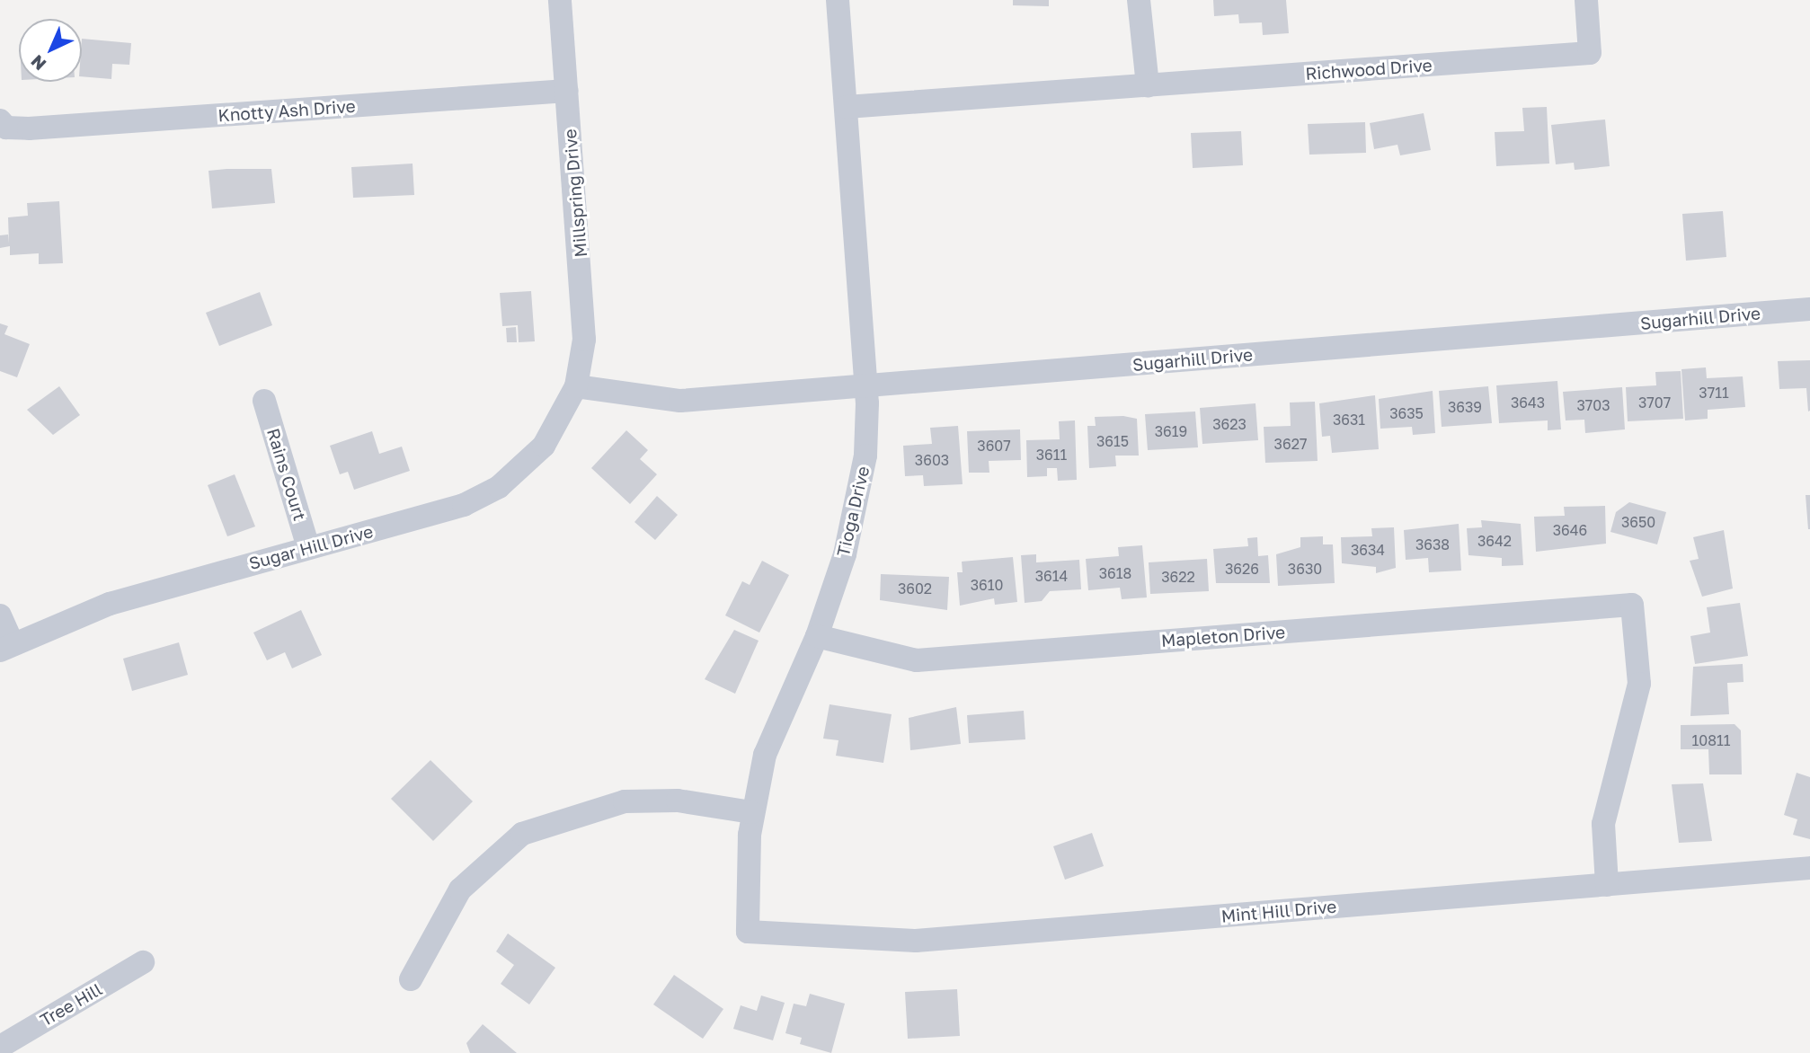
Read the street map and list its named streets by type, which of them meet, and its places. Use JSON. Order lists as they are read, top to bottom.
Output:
{
  "streets": {
    "street": [
      "Richwood Drive",
      "Knotty Ash Drive",
      "Millspring Drive",
      "Sugarhill Drive",
      "Rains Court",
      "Tioga Drive",
      "Sugar Hill Drive",
      "Mapleton Drive",
      "Mint Hill Drive",
      "Tree Hill"
    ]
  },
  "crossings": [
    ["Richwood Drive", "Tioga Drive"],
    ["Knotty Ash Drive", "Millspring Drive"],
    ["Millspring Drive", "Sugarhill Drive"],
    ["Millspring Drive", "Sugar Hill Drive"],
    ["Sugarhill Drive", "Tioga Drive"],
    ["Sugarhill Drive", "Sugar Hill Drive"],
    ["Rains Court", "Sugar Hill Drive"],
    ["Tioga Drive", "Mapleton Drive"],
    ["Tioga Drive", "Mint Hill Drive"],
    ["Mapleton Drive", "Mint Hill Drive"]
  ],
  "house_numbers": [
    "3711",
    "3643",
    "3707",
    "3703",
    "3639",
    "3635",
    "3631",
    "3623",
    "3619",
    "3615",
    "3627",
    "3607",
    "3611",
    "3603",
    "3650",
    "3646",
    "3642",
    "3638",
    "3634",
    "3626",
    "3630",
    "3618",
    "3614",
    "3622",
    "3610",
    "3602",
    "10811"
  ],
  "north": "bottom left"
}
